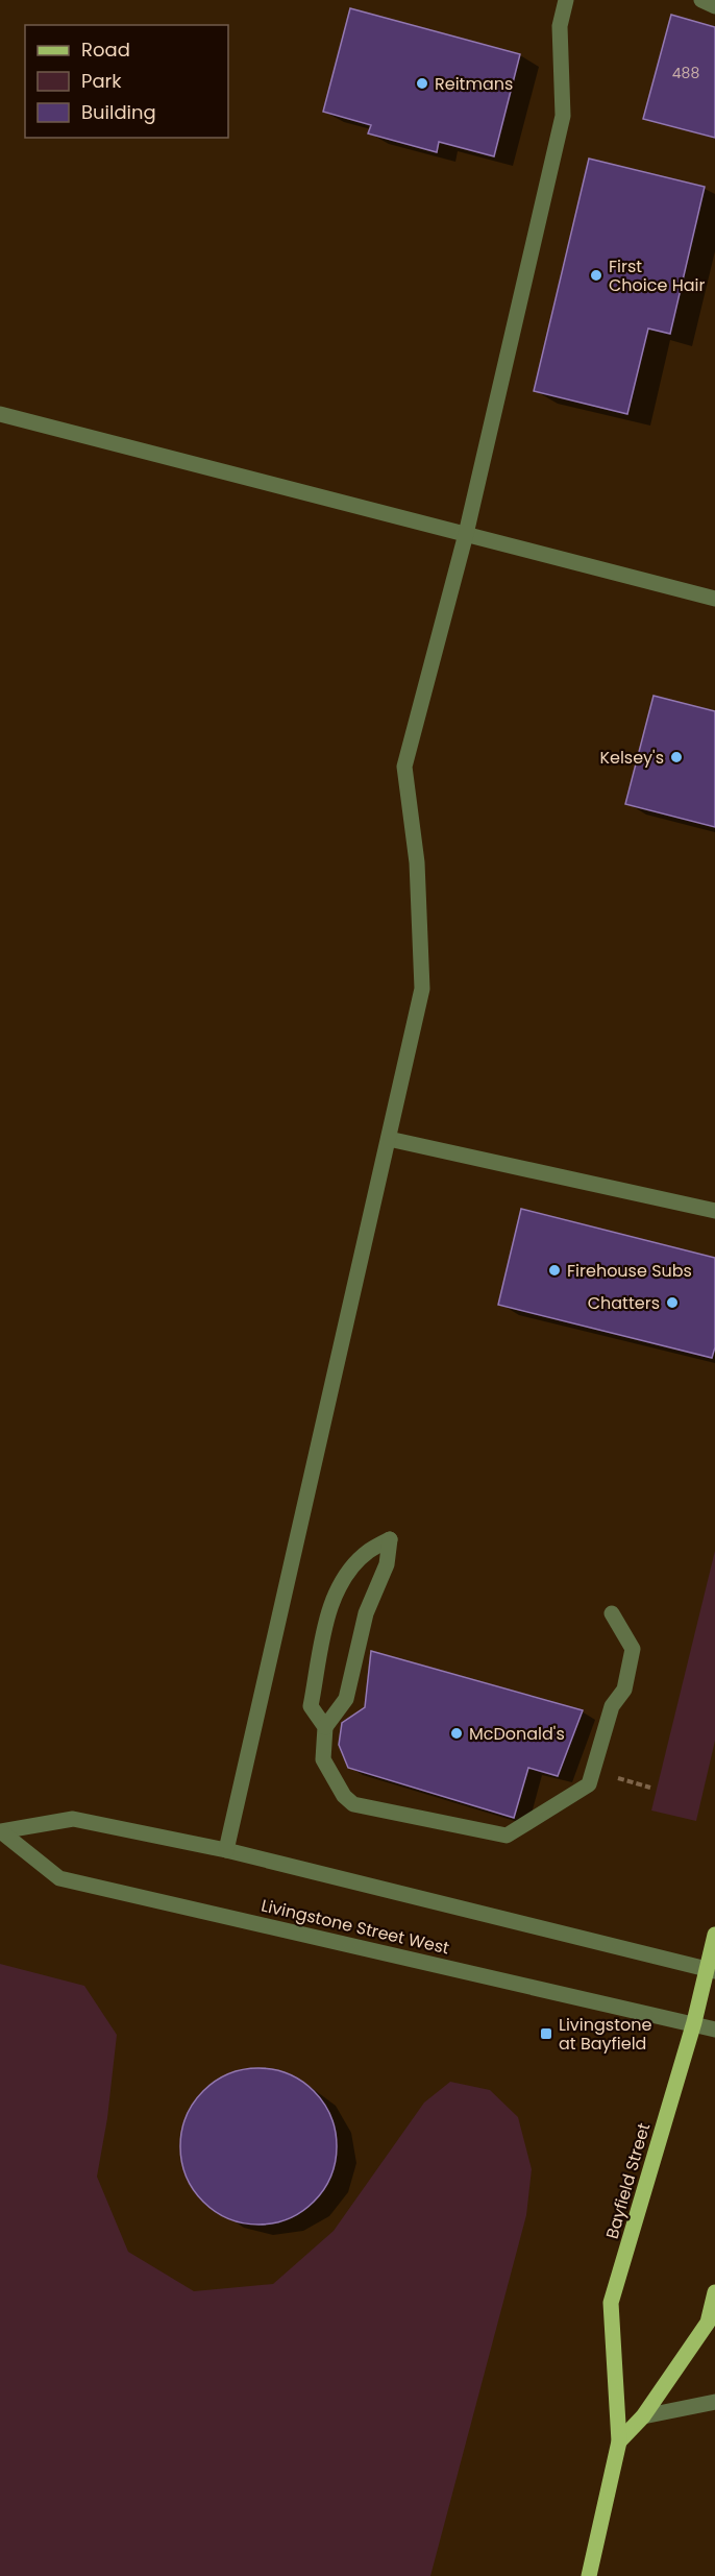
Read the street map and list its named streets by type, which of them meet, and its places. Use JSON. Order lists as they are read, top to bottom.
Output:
{
  "streets": {
    "main road": ["Bayfield Street"],
    "street": ["Livingstone Street West"]
  },
  "crossings": [
    ["Livingstone Street West", "Bayfield Street"]
  ],
  "places": {
    "other": [
      "Reitmans",
      "First Choice Hair",
      "Kelsey's",
      "Firehouse Subs",
      "Chatters",
      "McDonald's"
    ],
    "transit": ["Livingstone at Bayfield"]
  },
  "house_numbers": ["488"],
  "legend": ["Road", "Park", "Building"]
}
